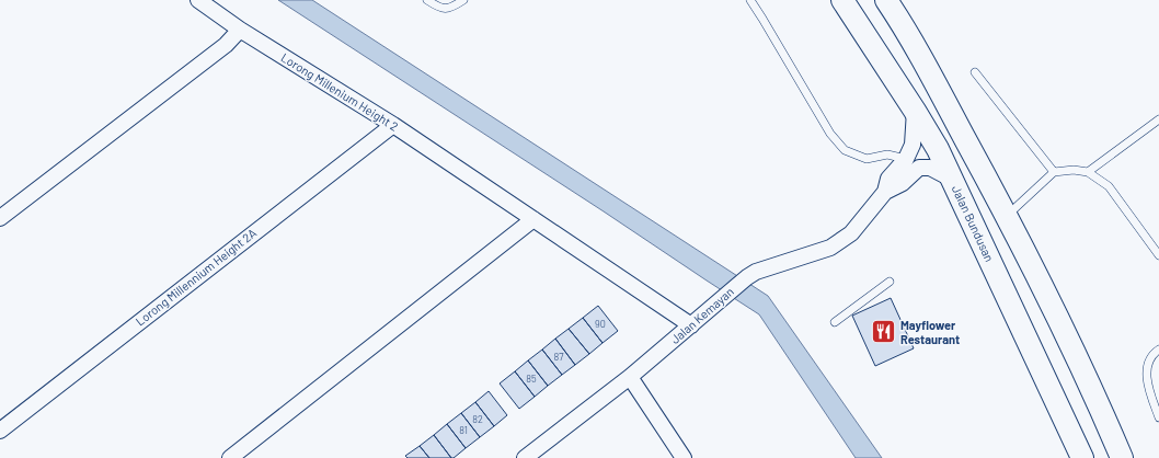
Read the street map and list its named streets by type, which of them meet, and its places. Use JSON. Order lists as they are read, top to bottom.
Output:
{
  "streets": {
    "main road": ["Jalan Bundusan"],
    "street": ["Lorong Millenium Height 2", "Lorong Millennium Height 2A", "Jalan Kemayan"]
  },
  "crossings": [
    ["Lorong Millenium Height 2", "Lorong Millennium Height 2A"],
    ["Lorong Millenium Height 2", "Jalan Kemayan"]
  ],
  "places": {
    "restaurant": ["Mayflower Restaurant"]
  },
  "house_numbers": [
    "90",
    "87",
    "85",
    "82",
    "81"
  ]
}
